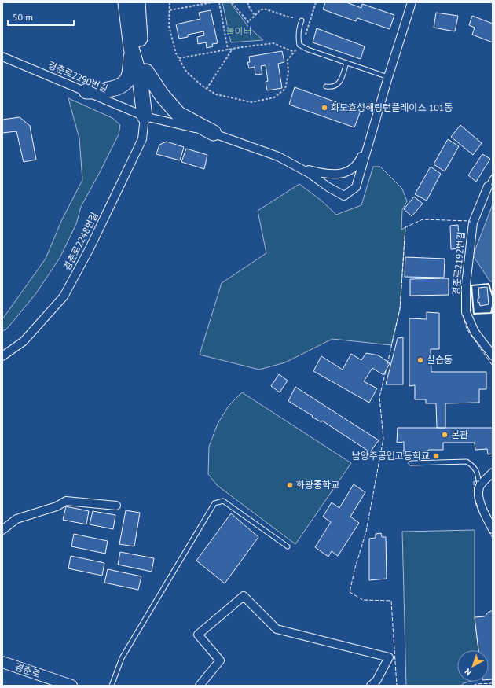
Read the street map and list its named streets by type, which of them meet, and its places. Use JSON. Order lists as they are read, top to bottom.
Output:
{
  "streets": {
    "street": [
      "경춘로2290번길",
      "경춘로2248번길",
      "경춘로2192번길",
      "경춘로"
    ]
  },
  "crossings": [
    ["경춘로2290번길", "경춘로2248번길"]
  ],
  "parks": ["놀이터"],
  "places": [
    "화도효성해링턴플레이스 101동",
    "실습동",
    "본관",
    "남양주공업고등학교",
    "화광중학교"
  ],
  "scale_bar": "50 m",
  "north": "bottom left"
}
